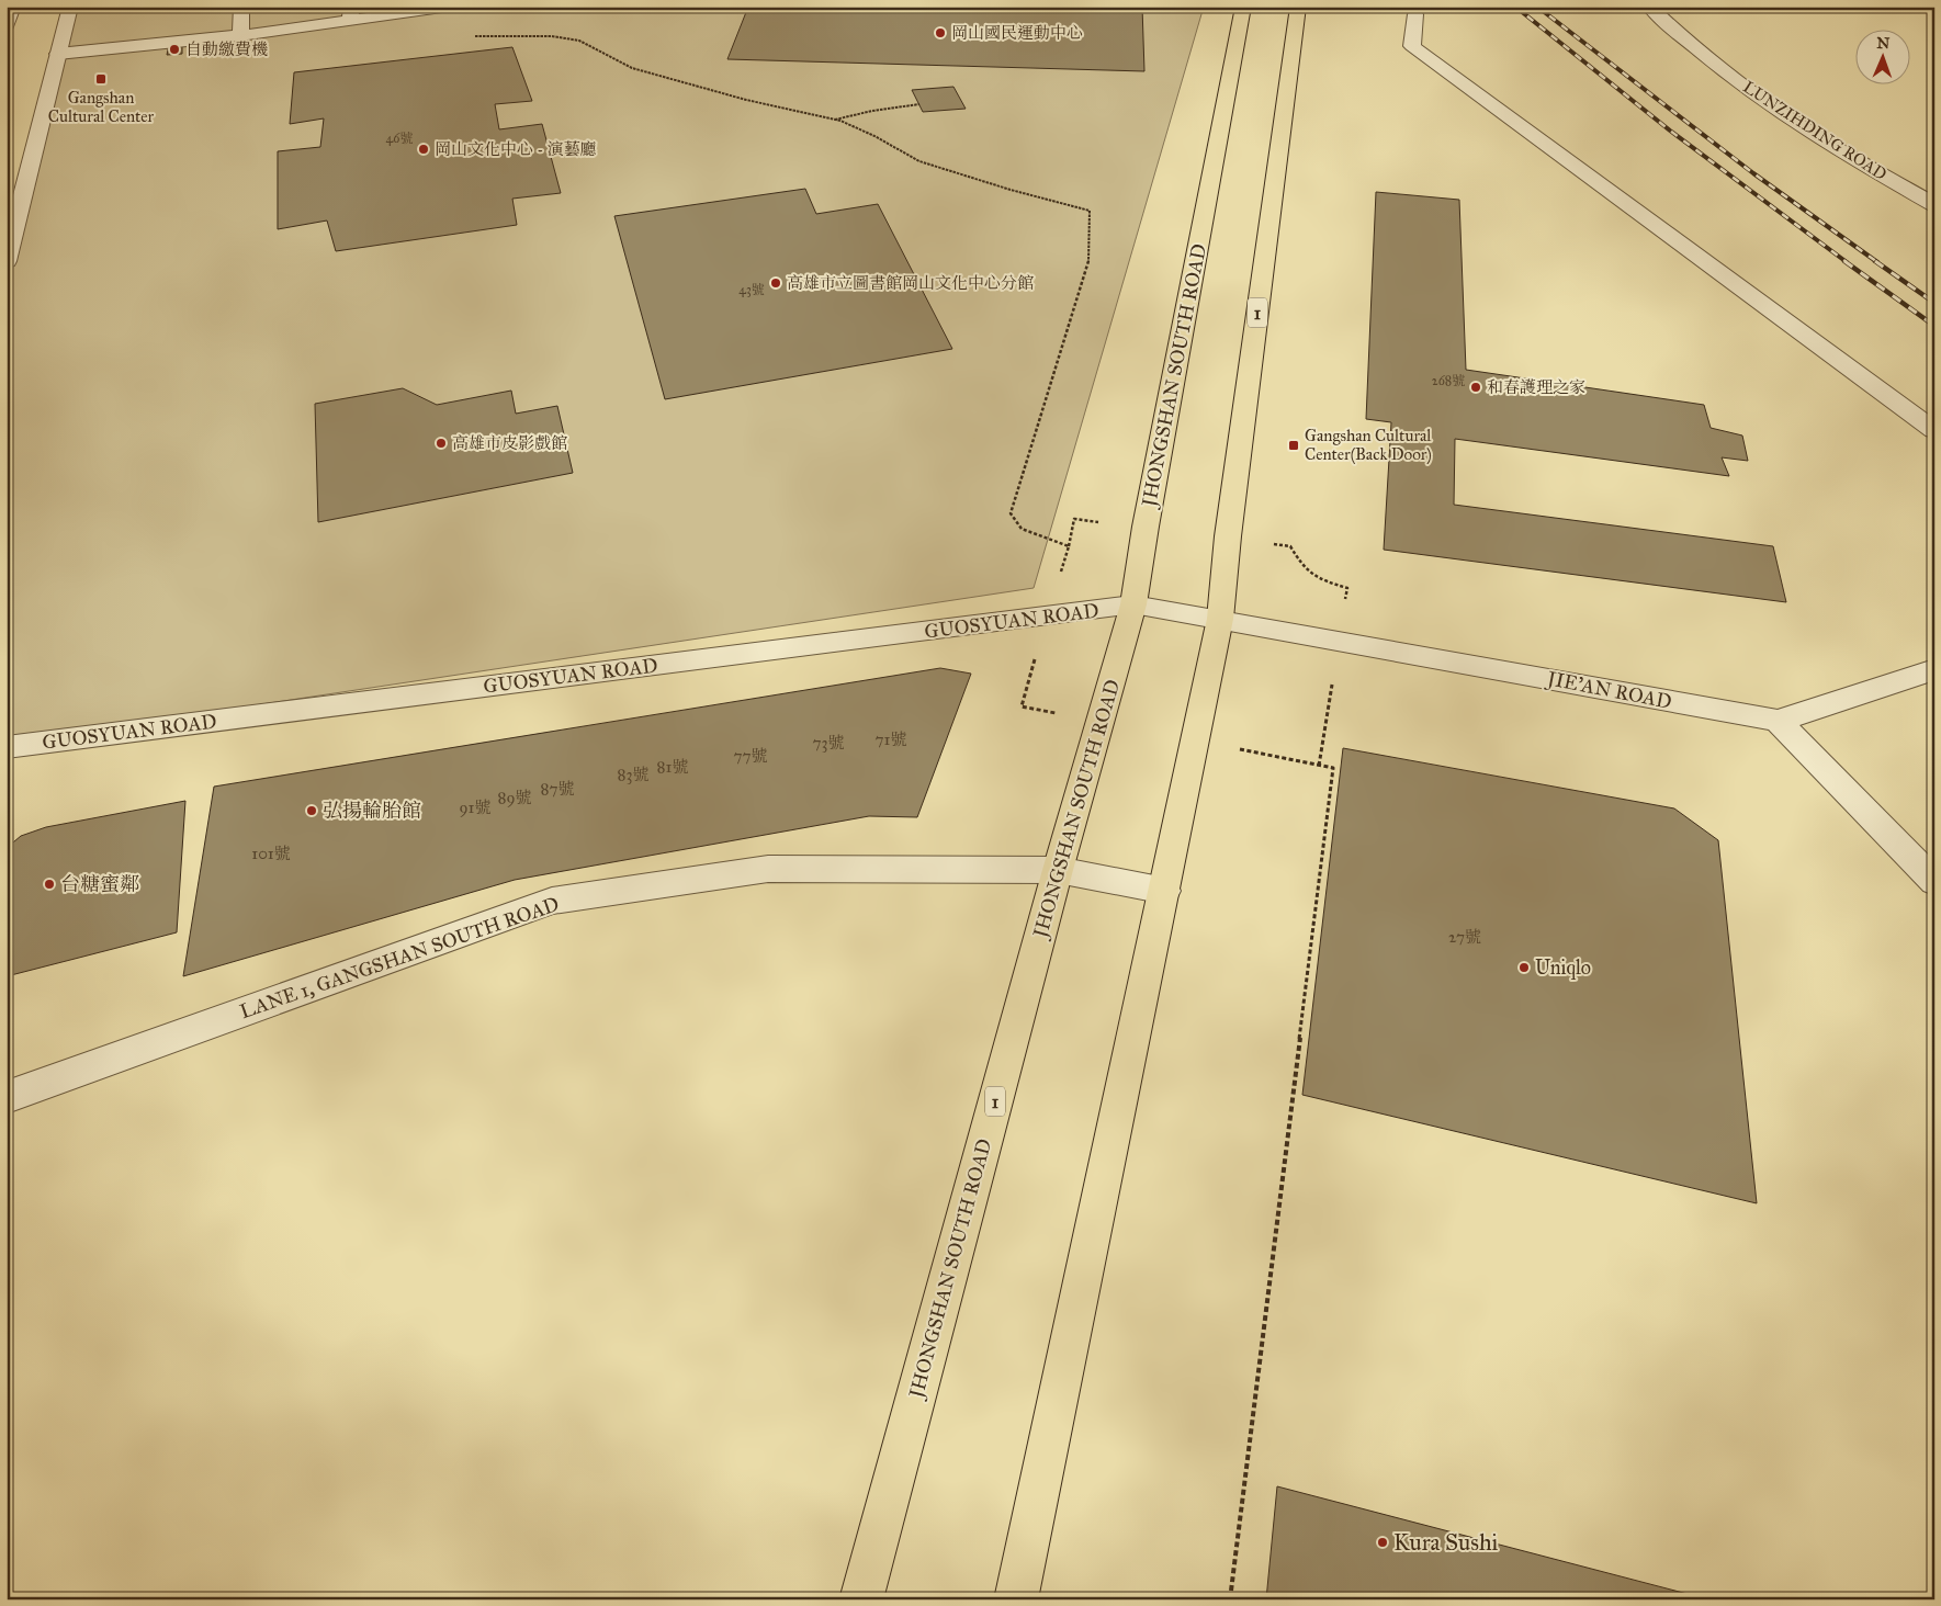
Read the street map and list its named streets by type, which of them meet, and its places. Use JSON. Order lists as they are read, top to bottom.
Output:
{
  "streets": {
    "main road": ["1", "JHONGSHAN SOUTH ROAD"],
    "street": [
      "LUNZIHDING ROAD",
      "GUOSYUAN ROAD",
      "JIE'AN ROAD",
      "LANE 1, GANGSHAN SOUTH ROAD"
    ]
  },
  "crossings": [
    ["1", "GUOSYUAN ROAD"],
    ["1", "JIE'AN ROAD"],
    ["1", "LANE 1, GANGSHAN SOUTH ROAD"],
    ["JHONGSHAN SOUTH ROAD", "GUOSYUAN ROAD"],
    ["JHONGSHAN SOUTH ROAD", "LANE 1, GANGSHAN SOUTH ROAD"],
    ["GUOSYUAN ROAD", "JIE'AN ROAD"]
  ],
  "places": {
    "other": [
      "岡山國民運動中心",
      "自動繳費機",
      "岡山文化中心 - 演藝廳",
      "高雄市立圖書館岡山文化中心分館",
      "和春護理之家",
      "高雄市皮影戲館",
      "弘揚輪胎館",
      "台糖蜜鄰",
      "Uniqlo",
      "Kura Sushi"
    ],
    "transit": ["Gangshan Cultural Center", "Gangshan Cultural Center(Back Door)"]
  },
  "house_numbers": [
    "46號",
    "43號",
    "268號",
    "71號",
    "73號",
    "77號",
    "81號",
    "83號",
    "87號",
    "89號",
    "91號",
    "101號",
    "27號"
  ],
  "north": "top"
}
